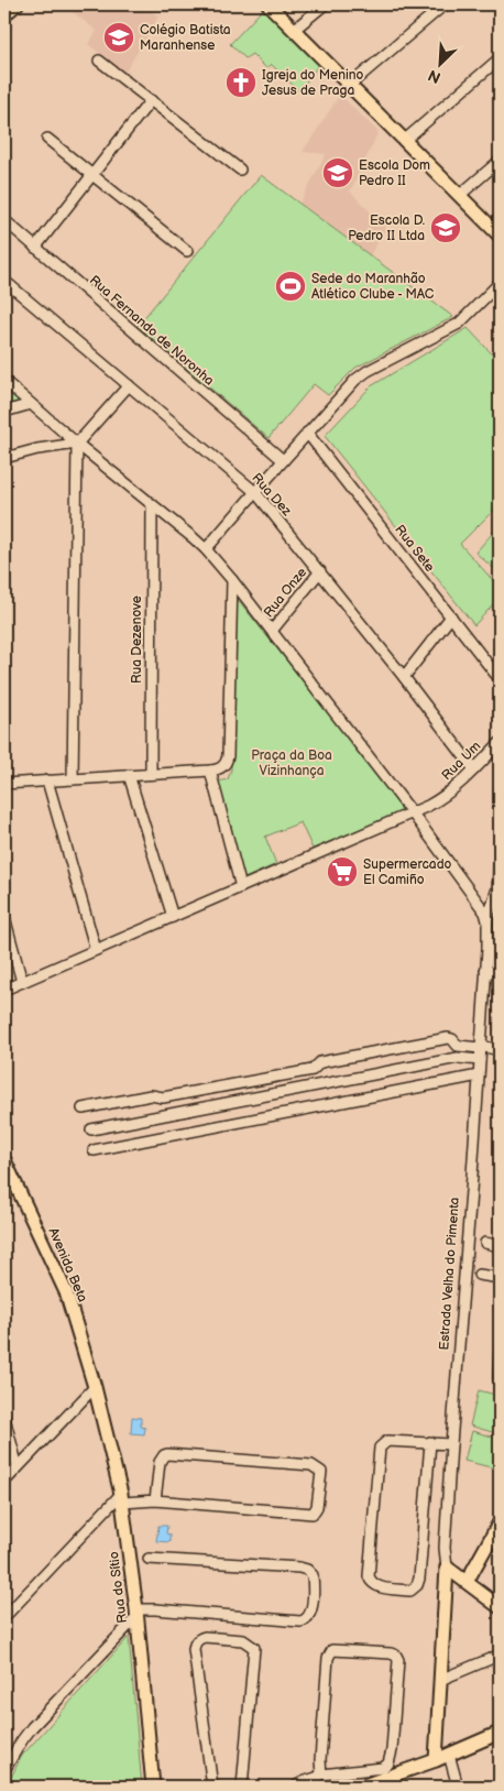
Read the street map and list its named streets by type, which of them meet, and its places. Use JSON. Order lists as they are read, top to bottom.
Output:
{
  "streets": {
    "main road": ["Avenida Beta", "Estrada Velha do Pimenta", "Rua do Sítio"],
    "street": [
      "Rua Fernando de Noronha",
      "Rua Dez",
      "Rua Sete",
      "Rua Onze",
      "Rua Dezenove",
      "Rua Um"
    ]
  },
  "crossings": [
    ["Rua Dez", "Rua Onze"],
    ["Rua Dez", "Rua Um"],
    ["Rua Onze", "Estrada Velha do Pimenta"],
    ["Rua Dezenove", "Estrada Velha do Pimenta"],
    ["Rua Um", "Estrada Velha do Pimenta"],
    ["Avenida Beta", "Rua do Sítio"]
  ],
  "parks": ["Praça da Boa Vizinhança"],
  "places": {
    "school or university": ["Colégio Batista Maranhense", "Escola Dom Pedro II", "Escola D. Pedro II Ltda"],
    "church": ["Igreja do Menino Jesus de Praga"],
    "sports": ["Sede do Maranhão Atlético Clube - MAC"],
    "supermarket": ["Supermercado El Camiño"]
  },
  "north": "bottom left"
}
